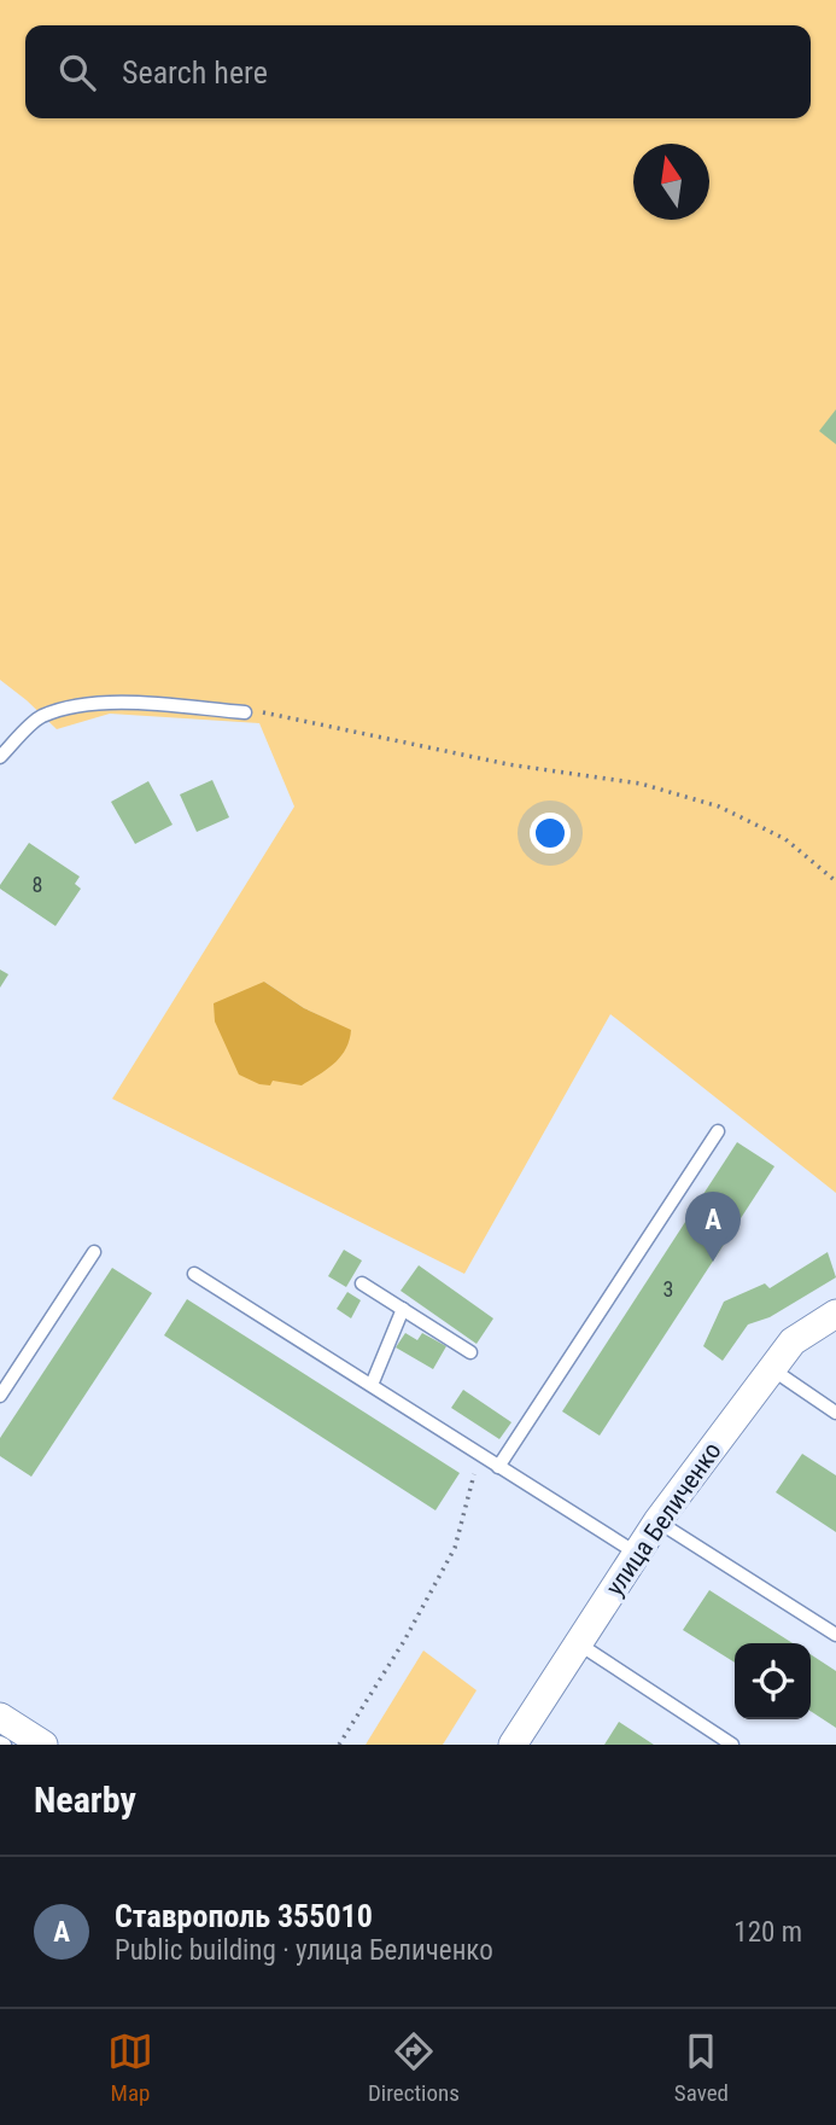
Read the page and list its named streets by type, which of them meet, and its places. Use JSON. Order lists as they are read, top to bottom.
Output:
{
  "streets": {
    "street": ["улица Беличенко"]
  },
  "house_numbers": ["8", "3"],
  "north": "top",
  "page": {
    "search": "Search here",
    "pins": "A",
    "heading": "Nearby",
    "list": [
      {
        "mark": "A",
        "name": "Ставрополь 355010",
        "note": "Public building · улица Беличенко",
        "value": "120 m"
      }
    ],
    "nav": ["Map", "Directions", "Saved"]
  }
}
